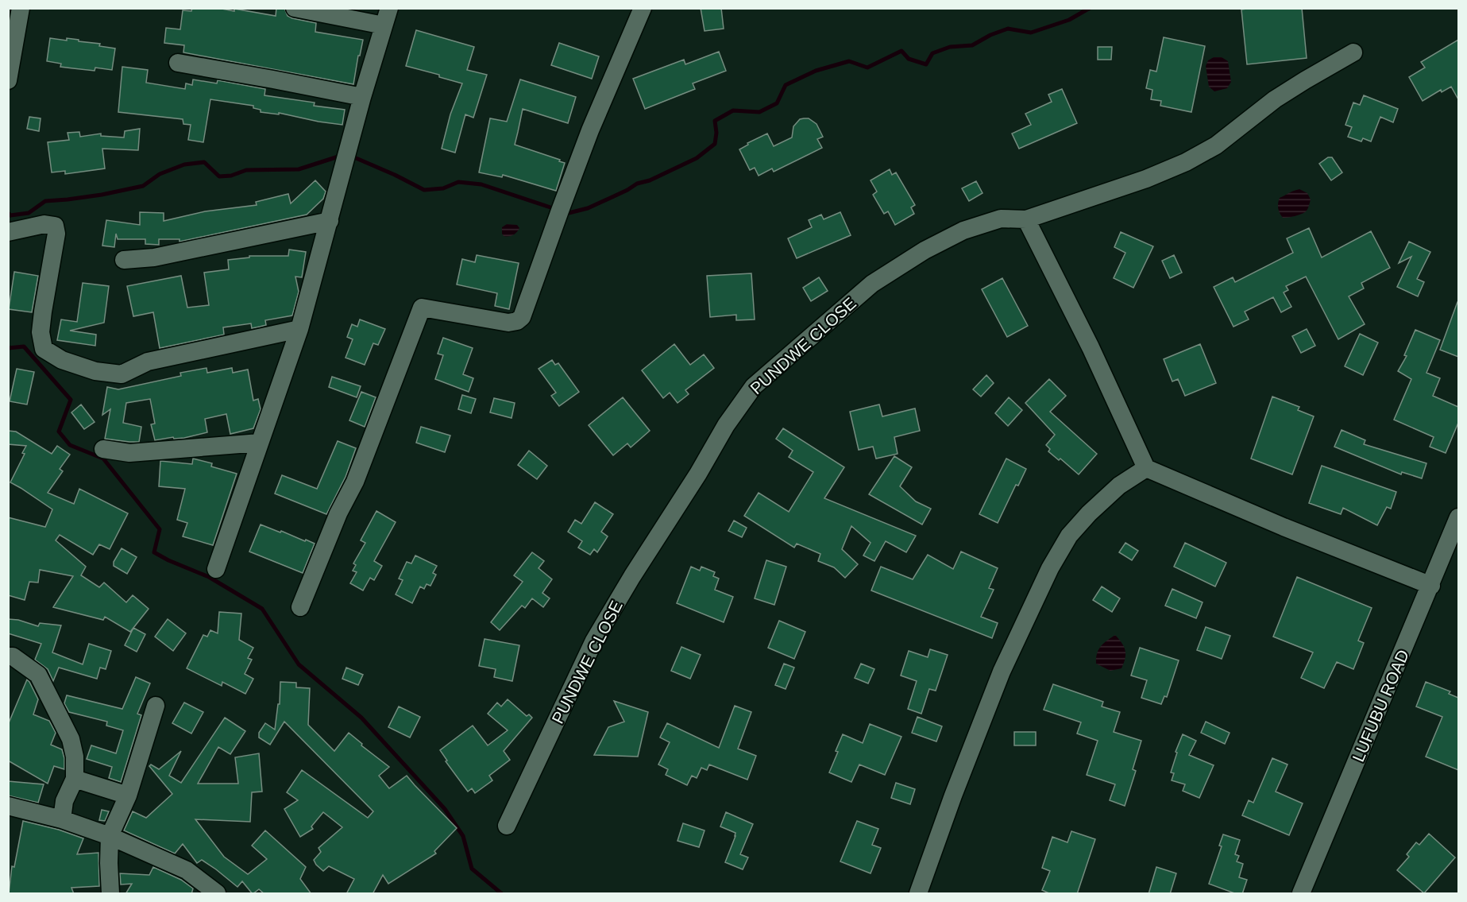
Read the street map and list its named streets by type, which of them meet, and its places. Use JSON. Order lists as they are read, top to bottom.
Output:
{
  "streets": {
    "street": ["PUNDWE CLOSE", "LUFUBU ROAD"]
  }
}
